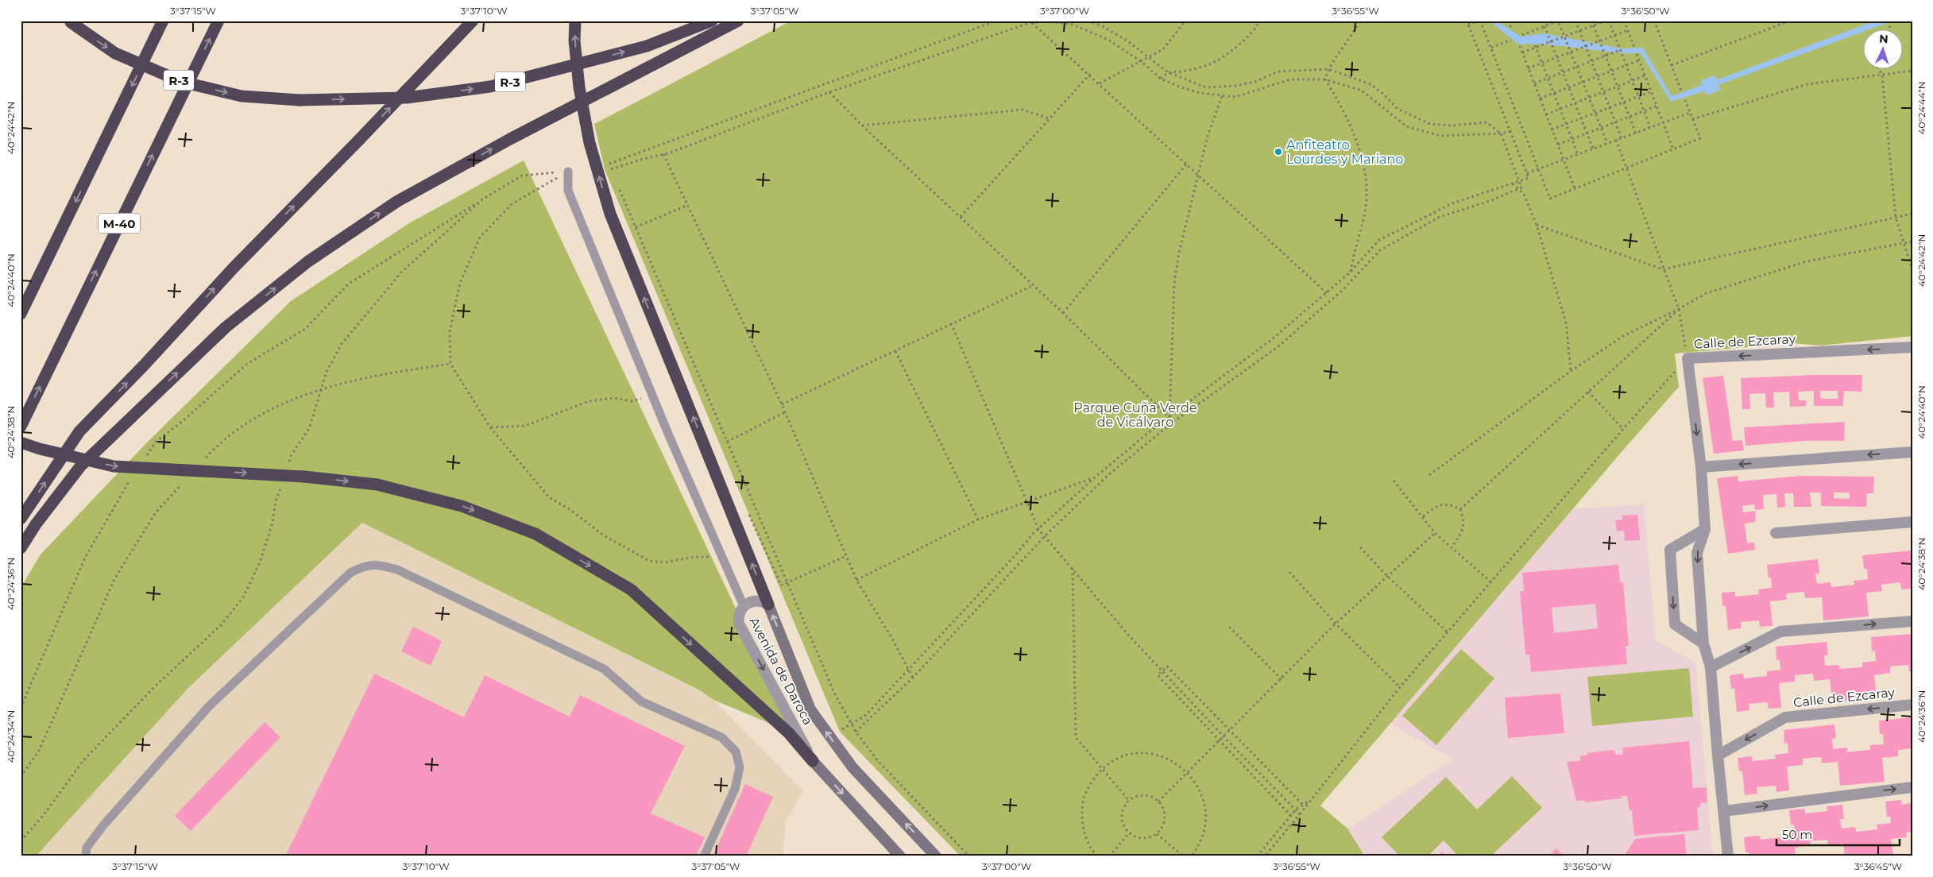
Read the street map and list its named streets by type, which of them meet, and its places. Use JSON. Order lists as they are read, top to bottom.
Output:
{
  "streets": {
    "highway": ["R-3", "M-40"],
    "main road": ["Avenida de Daroca"],
    "street": ["Calle de Ezcaray"]
  },
  "parks": ["Parque Cuña Verde de Vicálvaro"],
  "places": ["Anfiteatro Lourdes y Mariano"],
  "scale_bar": "50 m",
  "north": "top",
  "coordinates": [
    "3°37'15\"W",
    "3°37'10\"W",
    "3°37'05\"W",
    "3°37'00\"W",
    "3°36'55\"W",
    "3°36'50\"W",
    "40°24'44\"N",
    "40°24'42\"N",
    "40°24'40\"N",
    "40°24'38\"N",
    "40°24'36\"N",
    "40°24'34\"N",
    "3°36'45\"W"
  ]
}
